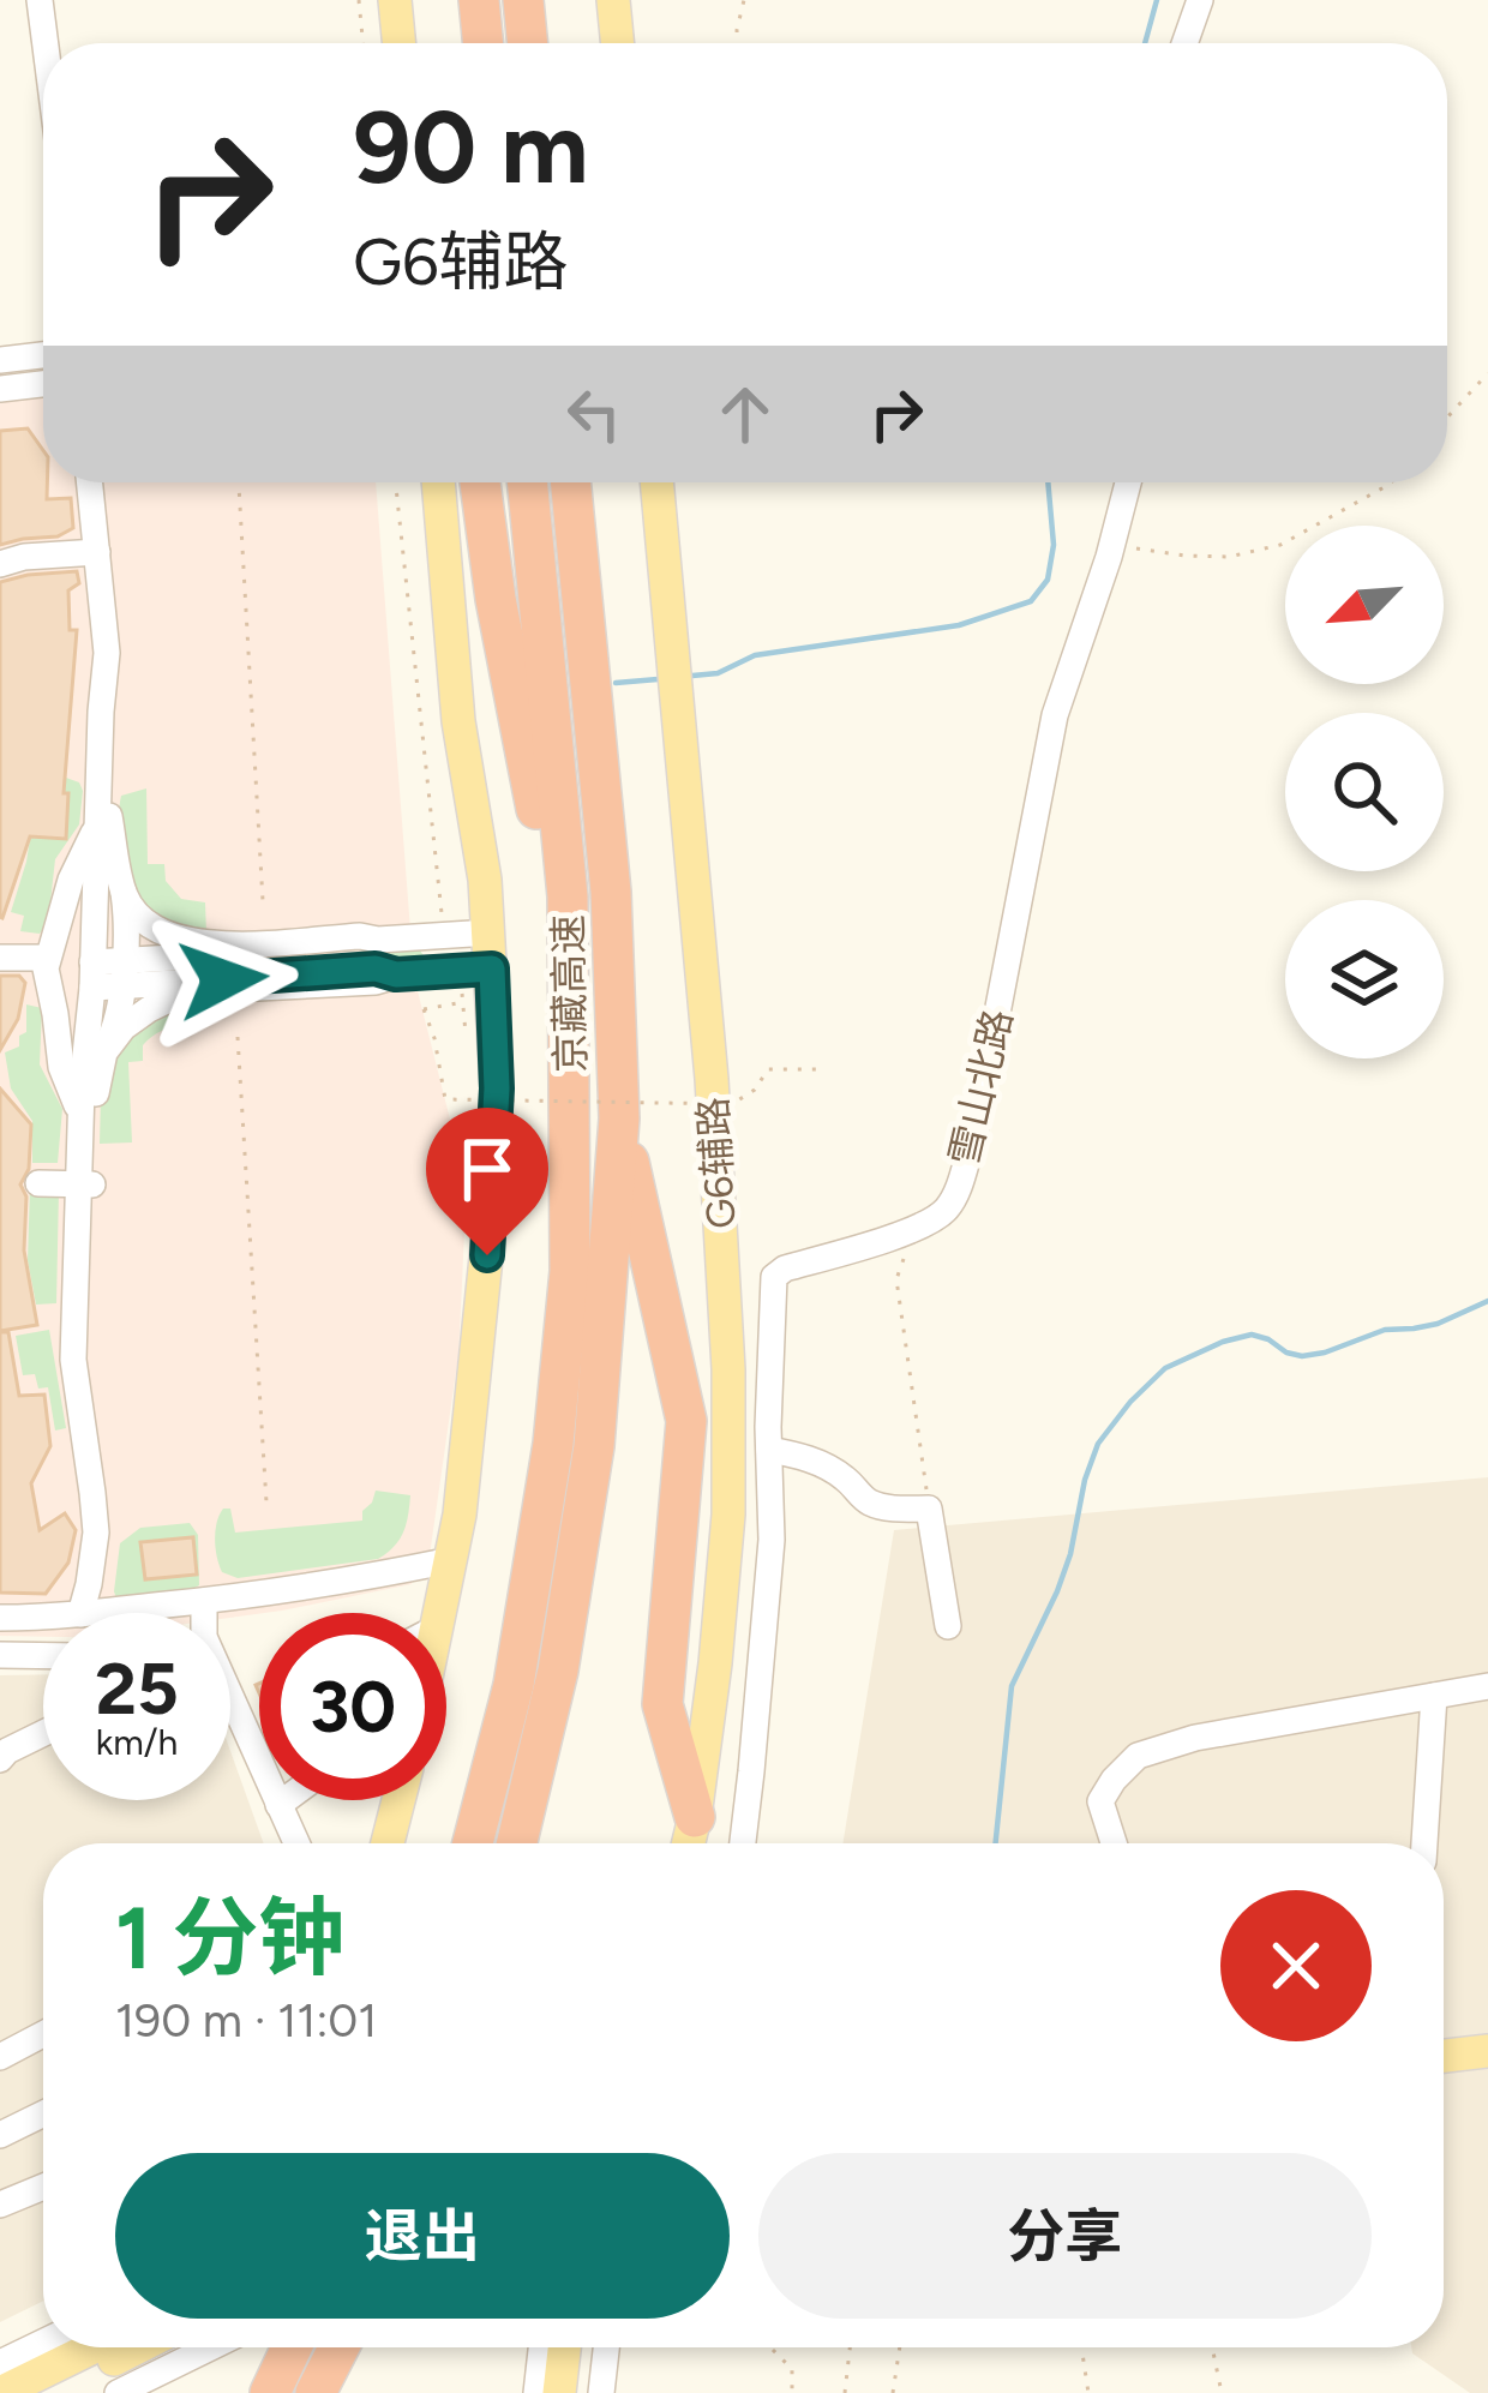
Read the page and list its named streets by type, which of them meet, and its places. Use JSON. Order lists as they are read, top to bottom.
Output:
{
  "streets": {
    "highway": ["京藏高速"],
    "main road": ["G6辅路"],
    "street": ["雪山北路"]
  },
  "north": "bottom left",
  "page": {
    "turn": ["90 m", "G6辅路"],
    "speed": "25 km/h",
    "limit": "30",
    "heading": ["1 分钟", "190 m · 11:01"],
    "buttons": ["退出", "分享"]
  }
}
